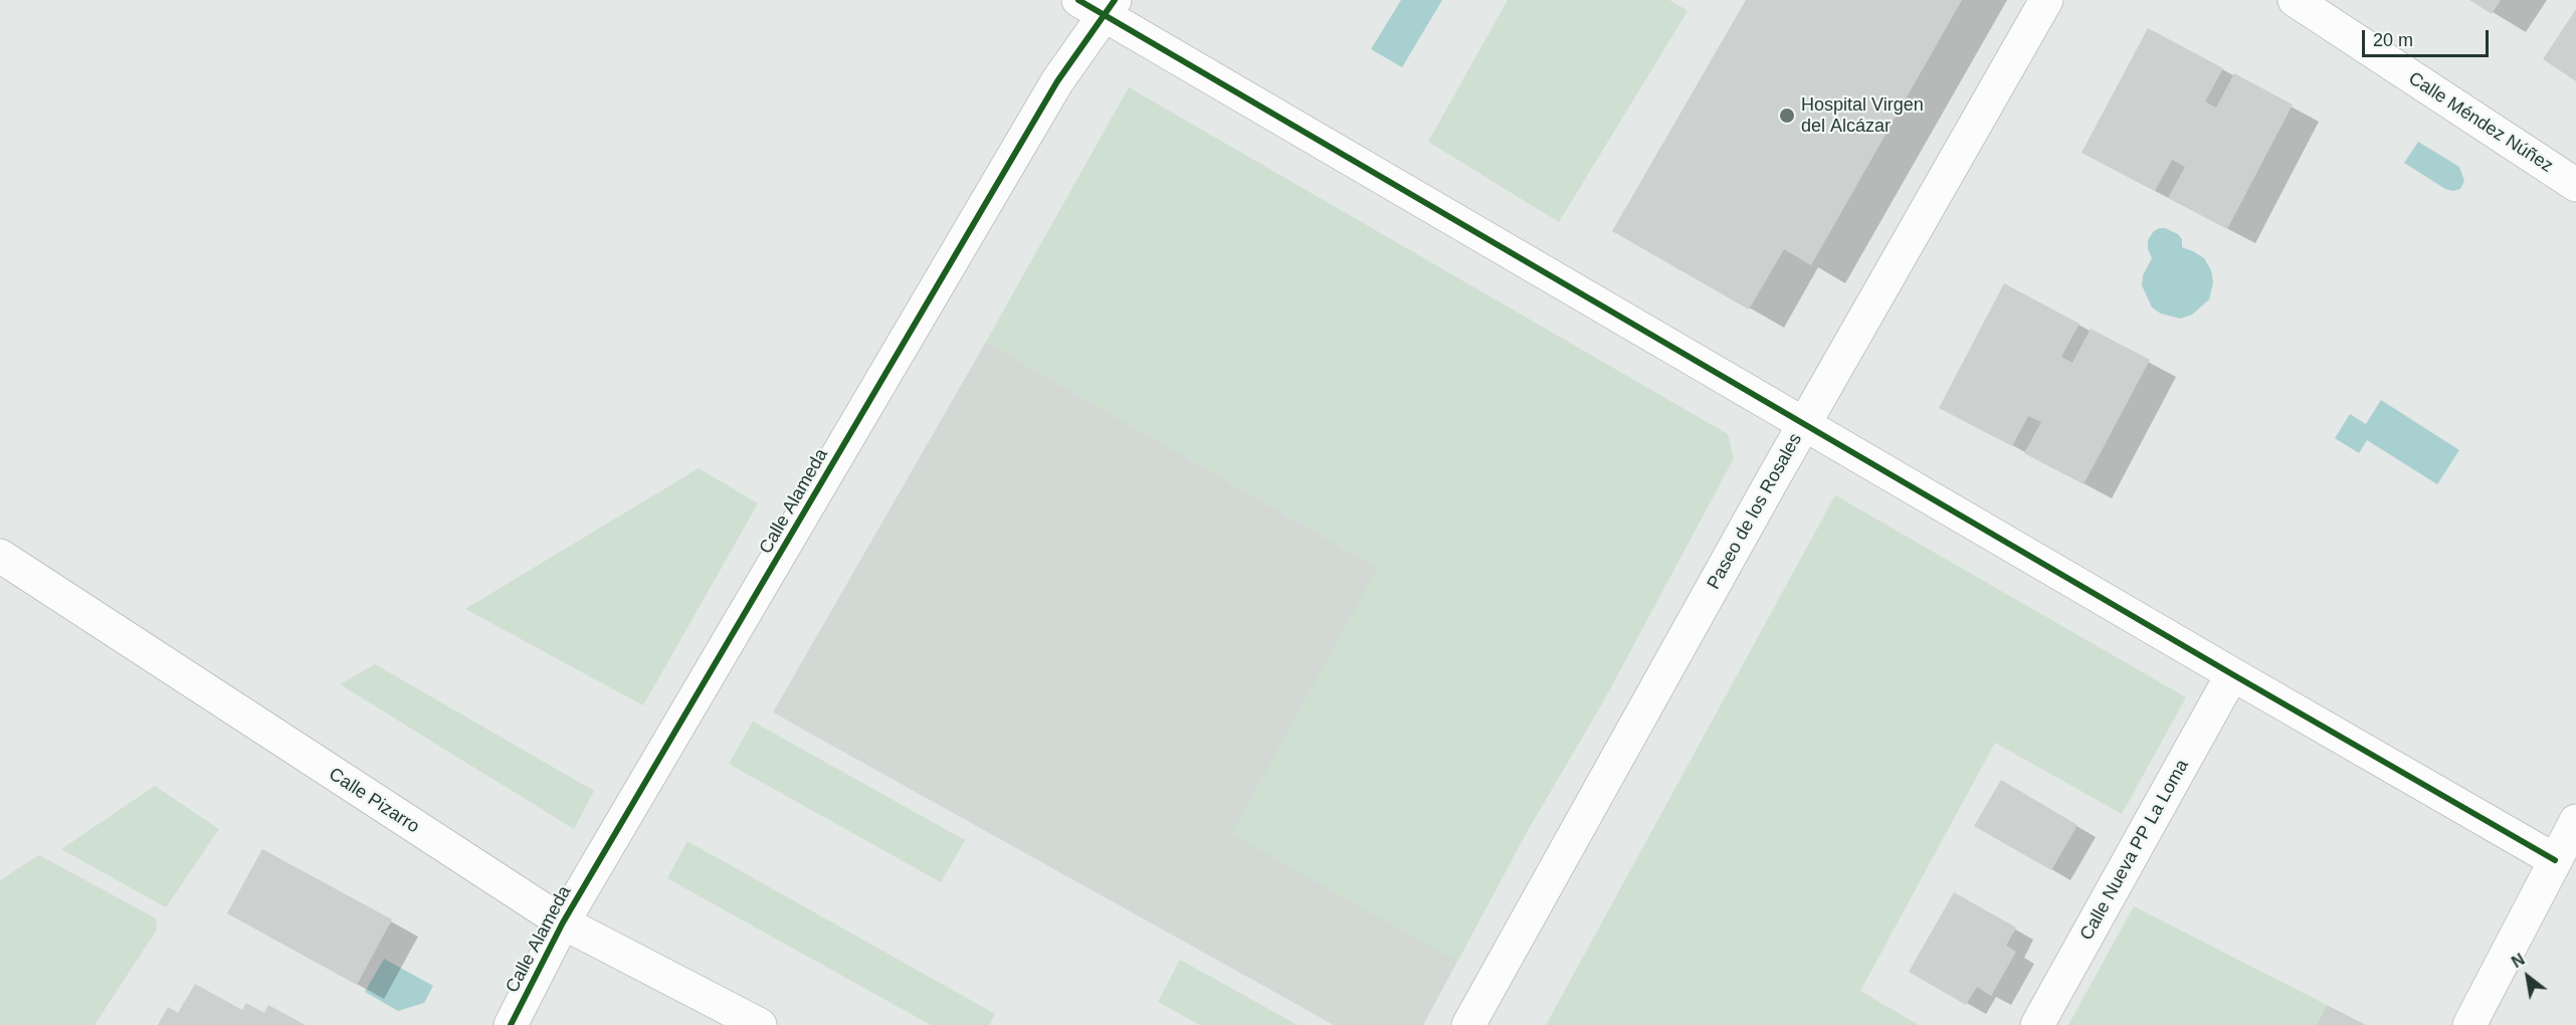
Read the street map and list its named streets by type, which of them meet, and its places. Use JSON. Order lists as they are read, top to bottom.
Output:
{
  "streets": {
    "street": [
      "Calle Méndez Núñez",
      "Calle Alameda",
      "Paseo de los Rosales",
      "Calle Pizarro",
      "Calle Nueva PP La Loma"
    ]
  },
  "crossings": [
    ["Calle Alameda", "Calle Pizarro"]
  ],
  "places": ["Hospital Virgen del Alcázar"],
  "scale_bar": "20 m",
  "north": "top left"
}
